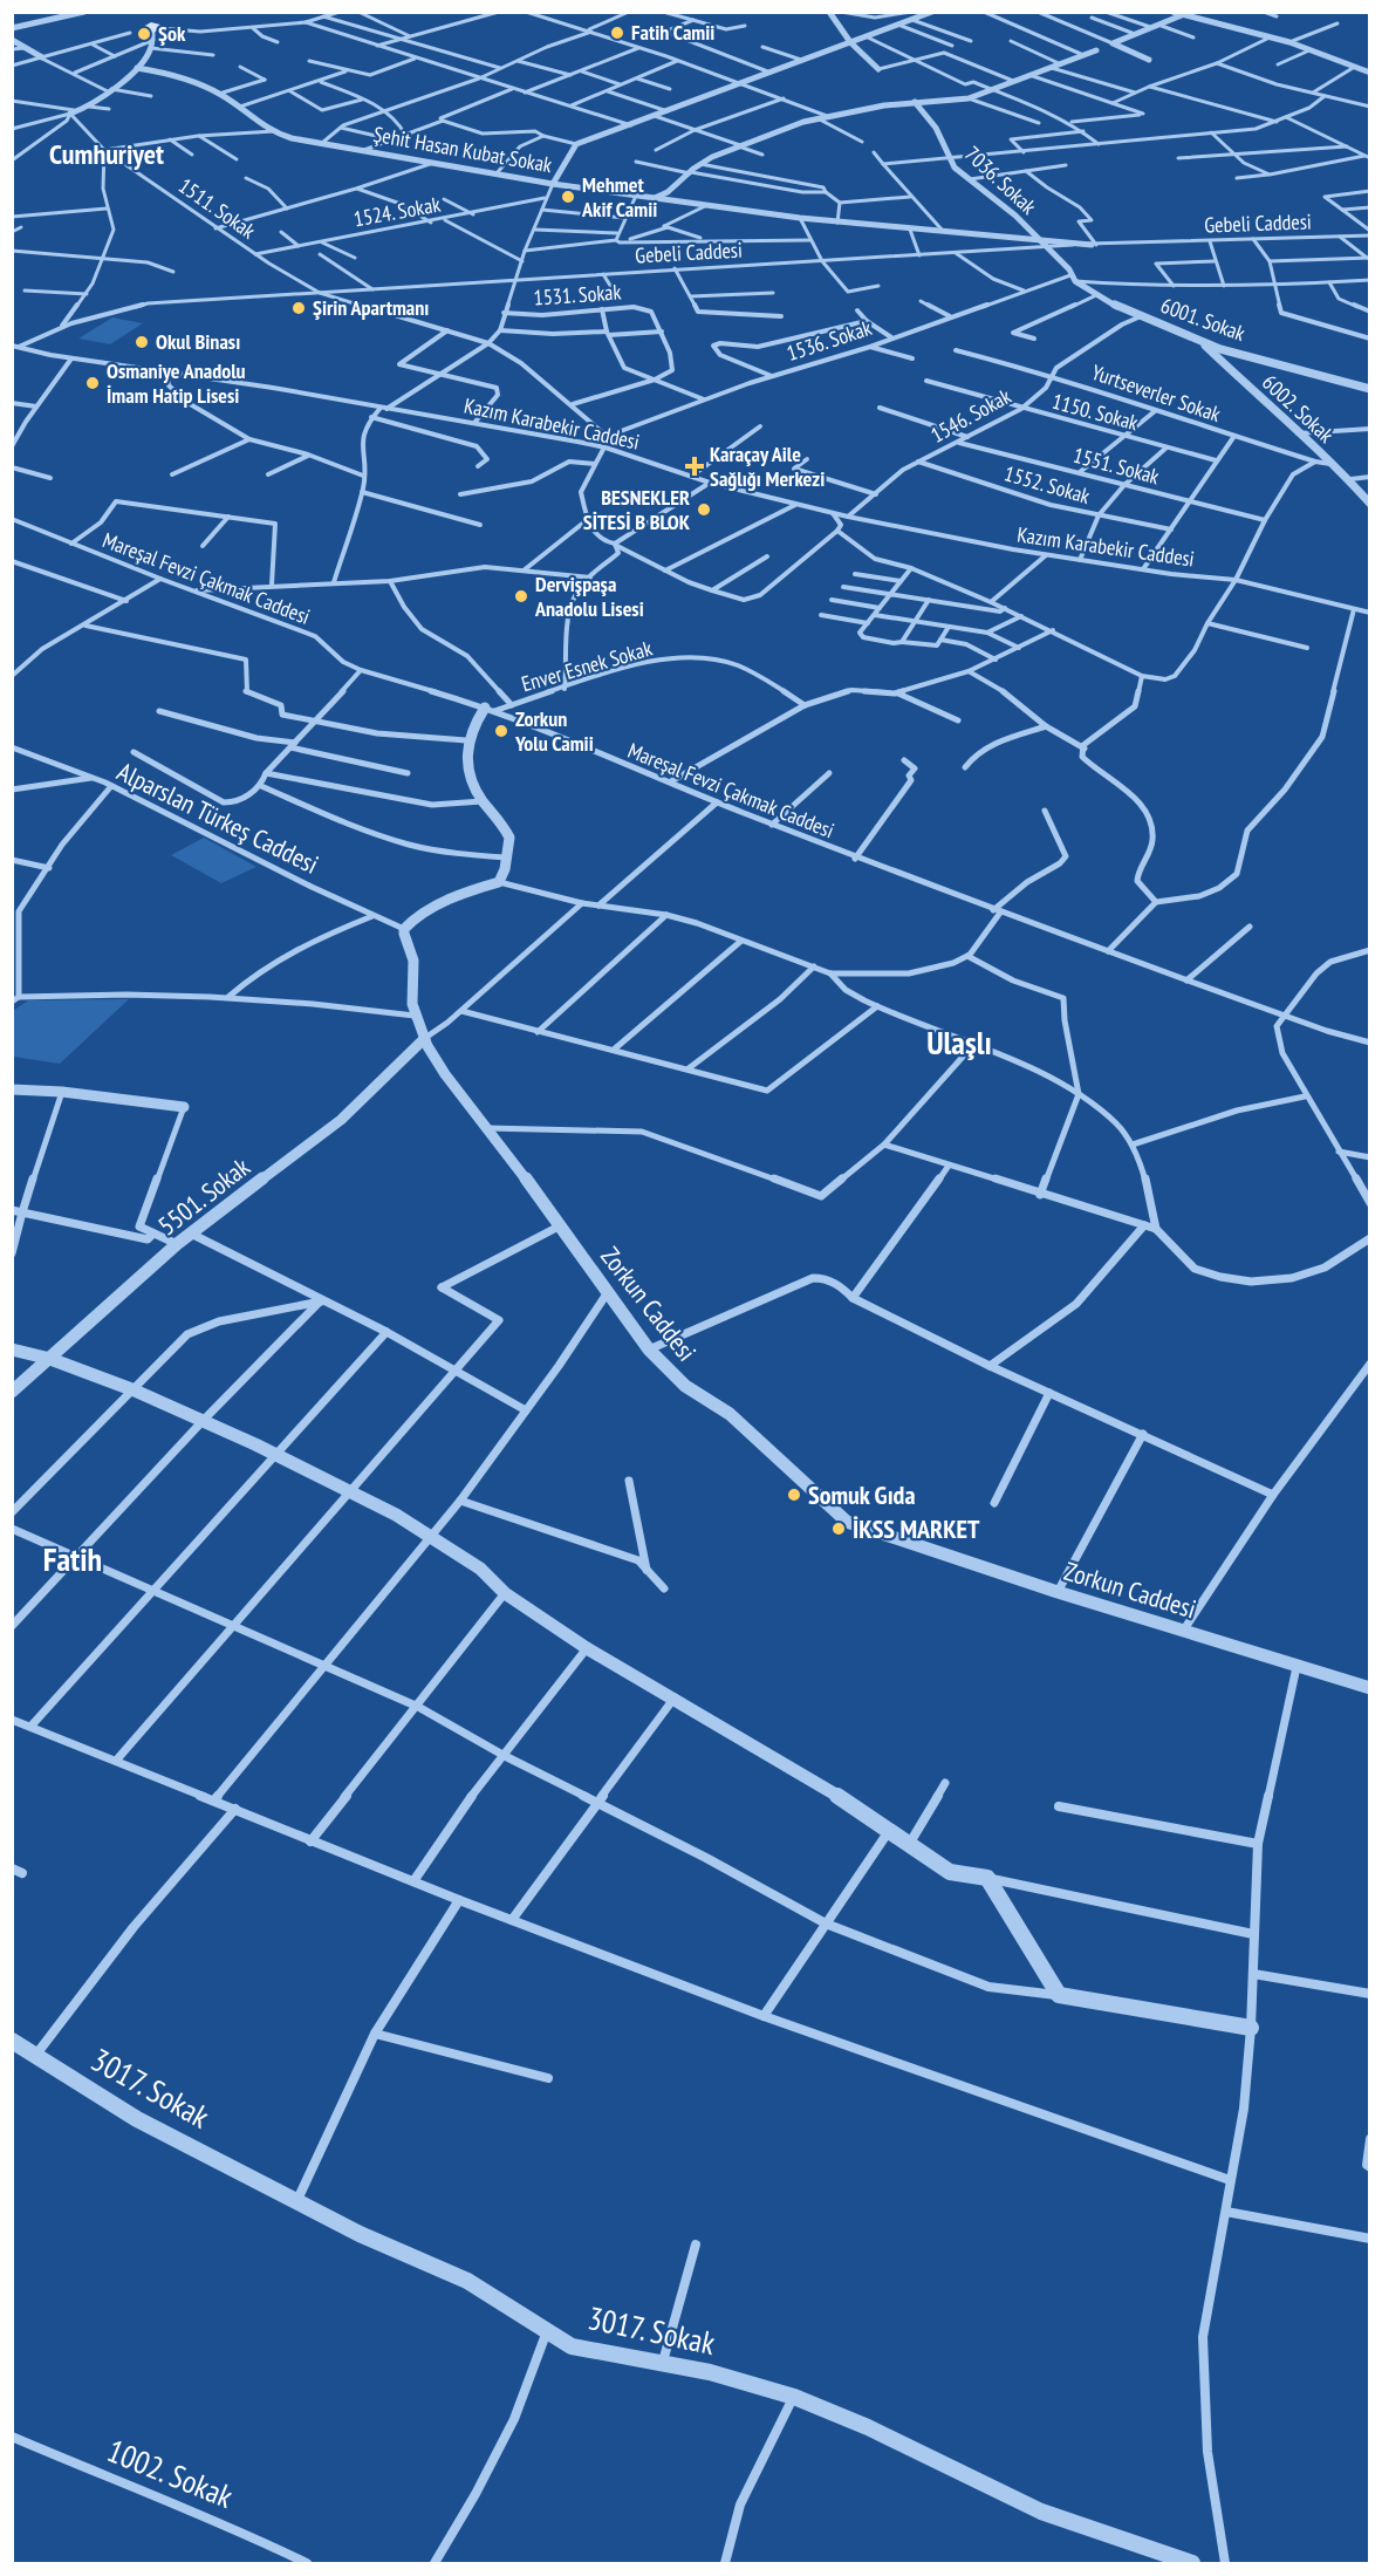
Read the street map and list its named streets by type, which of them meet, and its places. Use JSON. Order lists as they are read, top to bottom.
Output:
{
  "streets": {
    "street": [
      "Şehit Hasan Kubat Sokak",
      "7036. Sokak",
      "1511. Sokak",
      "1524. Sokak",
      "Gebeli Caddesi",
      "1531. Sokak",
      "6001. Sokak",
      "1536. Sokak",
      "Yurtseverler Sokak",
      "6002. Sokak",
      "1150. Sokak",
      "1546. Sokak",
      "Kazım Karabekir Caddesi",
      "1551. Sokak",
      "1552. Sokak",
      "Mareşal Fevzi Çakmak Caddesi",
      "Enver Esnek Sokak",
      "Alparslan Türkeş Caddesi",
      "5501. Sokak",
      "Zorkun Caddesi",
      "3017. Sokak",
      "1002. Sokak"
    ]
  },
  "crossings": [
    ["Şehit Hasan Kubat Sokak", "7036. Sokak"],
    ["Şehit Hasan Kubat Sokak", "Gebeli Caddesi"],
    ["7036. Sokak", "Gebeli Caddesi"],
    ["7036. Sokak", "6001. Sokak"],
    ["1511. Sokak", "1524. Sokak"],
    ["1511. Sokak", "Gebeli Caddesi"],
    ["Gebeli Caddesi", "6001. Sokak"],
    ["Gebeli Caddesi", "Kazım Karabekir Caddesi"],
    ["6001. Sokak", "1536. Sokak"],
    ["6001. Sokak", "6002. Sokak"],
    ["6001. Sokak", "1546. Sokak"],
    ["Yurtseverler Sokak", "6002. Sokak"],
    ["Yurtseverler Sokak", "1546. Sokak"],
    ["1150. Sokak", "1546. Sokak"],
    ["1546. Sokak", "Kazım Karabekir Caddesi"],
    ["1546. Sokak", "1551. Sokak"],
    ["1546. Sokak", "1552. Sokak"],
    ["Mareşal Fevzi Çakmak Caddesi", "Enver Esnek Sokak"],
    ["Alparslan Türkeş Caddesi", "Zorkun Caddesi"],
    ["5501. Sokak", "Zorkun Caddesi"]
  ],
  "districts": ["Cumhuriyet", "Ulaşlı", "Fatih"],
  "places": {
    "other": [
      "Fatih Camii",
      "Şok",
      "Mehmet Akif Camii",
      "Şirin Apartmanı",
      "Okul Binası",
      "Osmaniye Anadolu İmam Hatip Lisesi",
      "BESNEKLER SİTESİ B BLOK",
      "Dervişpaşa Anadolu Lisesi",
      "Zorkun Yolu Camii",
      "Somuk Gıda",
      "İKSS MARKET"
    ],
    "health": ["Karaçay Aile Sağlığı Merkezi"]
  }
}
